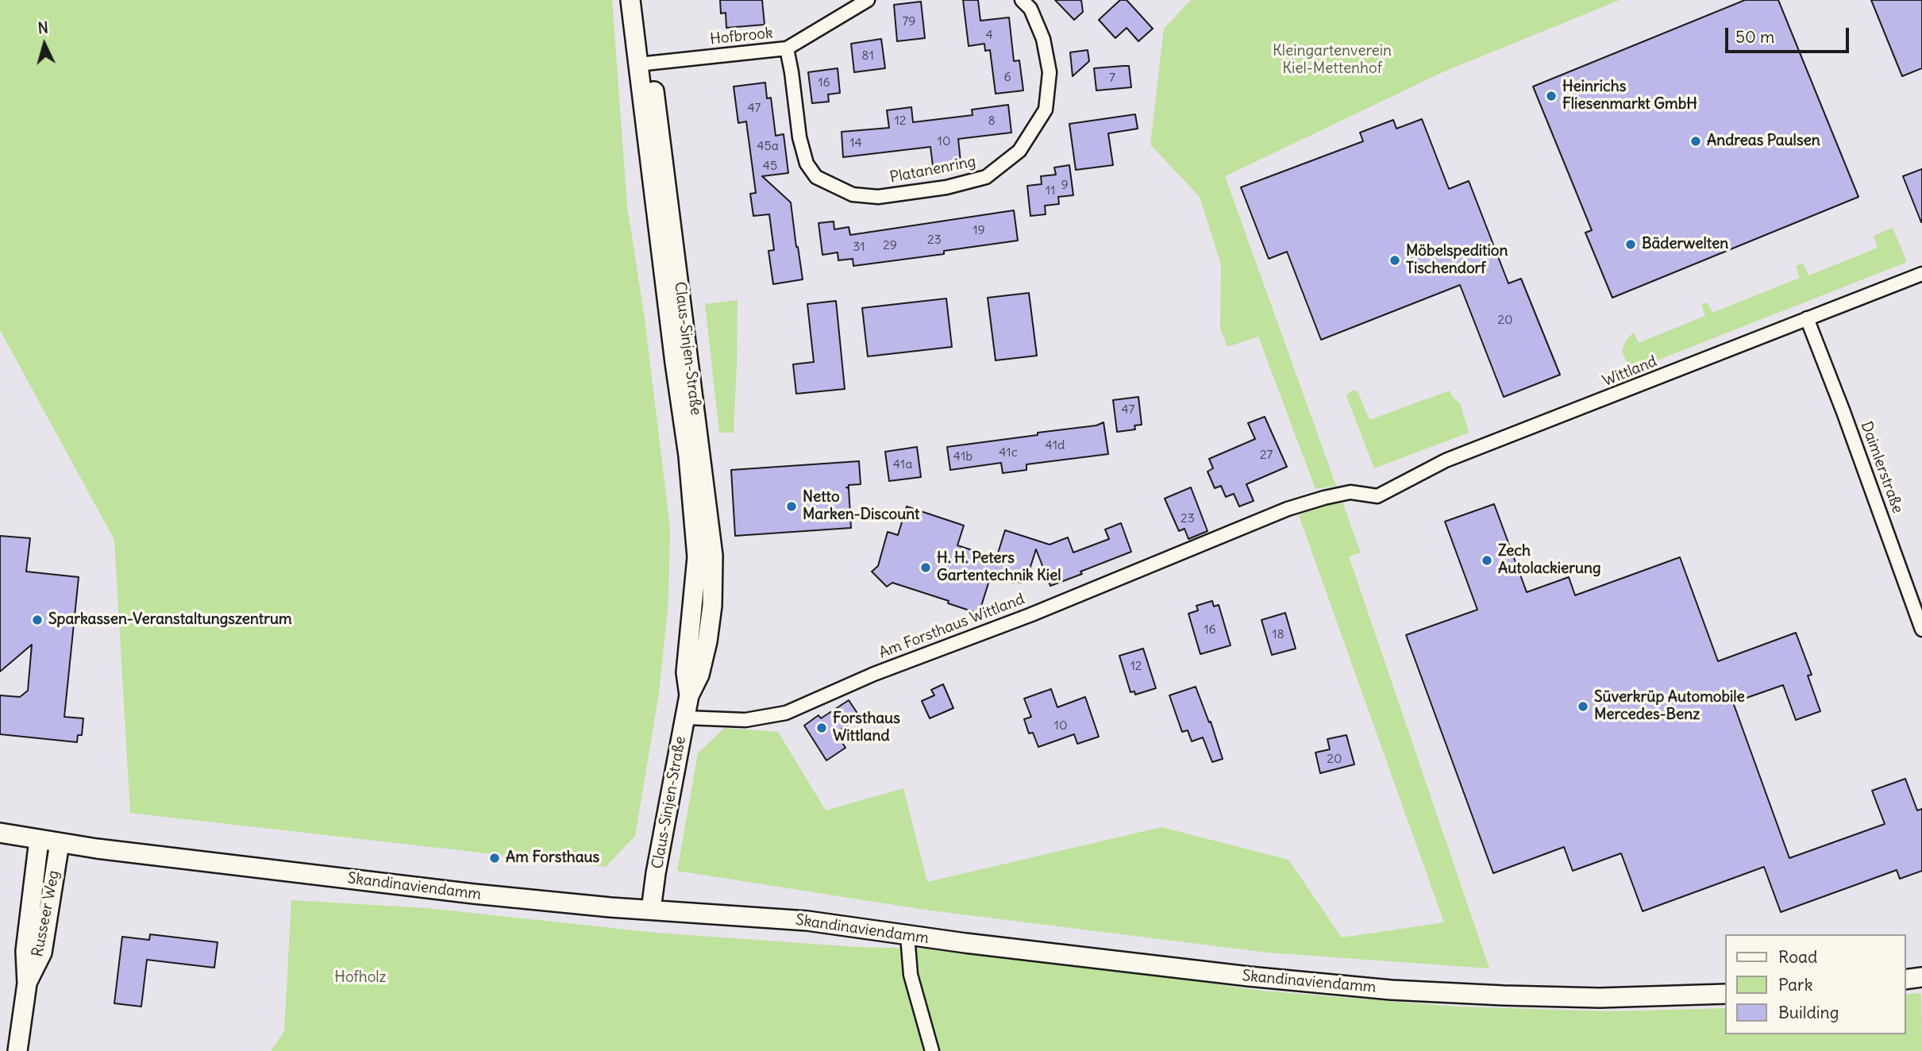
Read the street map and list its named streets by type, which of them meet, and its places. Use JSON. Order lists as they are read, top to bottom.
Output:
{
  "streets": {
    "main road": ["Claus-Sinjen-Straße", "Skandinaviendamm", "Russeer Weg"],
    "street": [
      "Hofbrook",
      "Platanenring",
      "Wittland",
      "Daimlerstraße",
      "Am Forsthaus Wittland"
    ]
  },
  "crossings": [
    ["Hofbrook", "Platanenring"],
    ["Hofbrook", "Claus-Sinjen-Straße"],
    ["Claus-Sinjen-Straße", "Am Forsthaus Wittland"],
    ["Claus-Sinjen-Straße", "Skandinaviendamm"],
    ["Wittland", "Daimlerstraße"],
    ["Wittland", "Am Forsthaus Wittland"],
    ["Skandinaviendamm", "Russeer Weg"]
  ],
  "parks": ["Kleingartenverein Kiel-Mettenhof", "Hofholz"],
  "places": [
    "Heinrichs Fliesenmarkt GmbH",
    "Andreas Paulsen",
    "Bäderwelten",
    "Möbelspedition Tischendorf",
    "Netto Marken-Discount",
    "Zech Autolackierung",
    "H. H. Peters Gartentechnik Kiel",
    "Sparkassen-Veranstaltungszentrum",
    "Süverkrüp Automobile Mercedes-Benz",
    "Forsthaus Wittland",
    "Am Forsthaus"
  ],
  "house_numbers": [
    "79",
    "4",
    "81",
    "6",
    "7",
    "16",
    "47",
    "12",
    "8",
    "10",
    "14",
    "45a",
    "45",
    "9",
    "11",
    "19",
    "23",
    "29",
    "31",
    "20",
    "47",
    "41d",
    "41c",
    "27",
    "41b",
    "41a",
    "23",
    "16",
    "18",
    "12",
    "10",
    "20"
  ],
  "legend": ["Road", "Park", "Building"],
  "scale_bar": "50 m",
  "north": "top"
}
